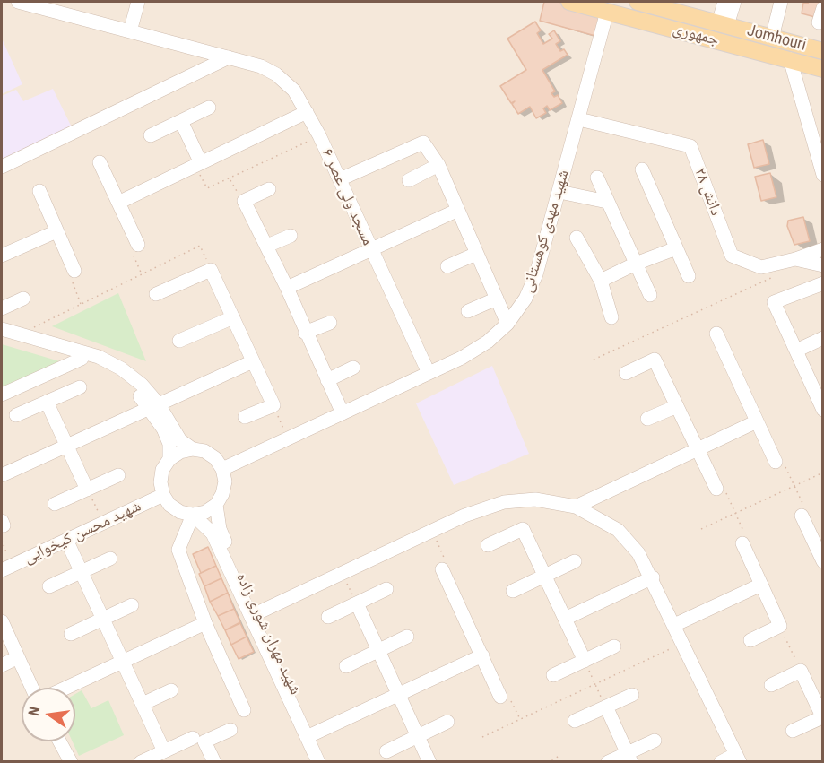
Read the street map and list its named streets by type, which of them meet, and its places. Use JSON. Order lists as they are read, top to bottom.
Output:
{
  "streets": {
    "main road": ["جمهوری", "Jomhouri"],
    "street": [
      "دانش ۲۸",
      "مسجد ولی عصر ۶",
      "شهید مهدی کوهستانی",
      "شهید محسن کیخوایی",
      "شهید مهران شوری زاده"
    ]
  },
  "crossings": [
    ["جمهوری", "شهید مهدی کوهستانی"],
    ["دانش ۲۸", "شهید مهدی کوهستانی"],
    ["مسجد ولی عصر ۶", "شهید مهدی کوهستانی"],
    ["شهید مهدی کوهستانی", "شهید محسن کیخوایی"],
    ["شهید مهدی کوهستانی", "شهید مهران شوری زاده"],
    ["شهید محسن کیخوایی", "شهید مهران شوری زاده"]
  ],
  "north": "left"
}
